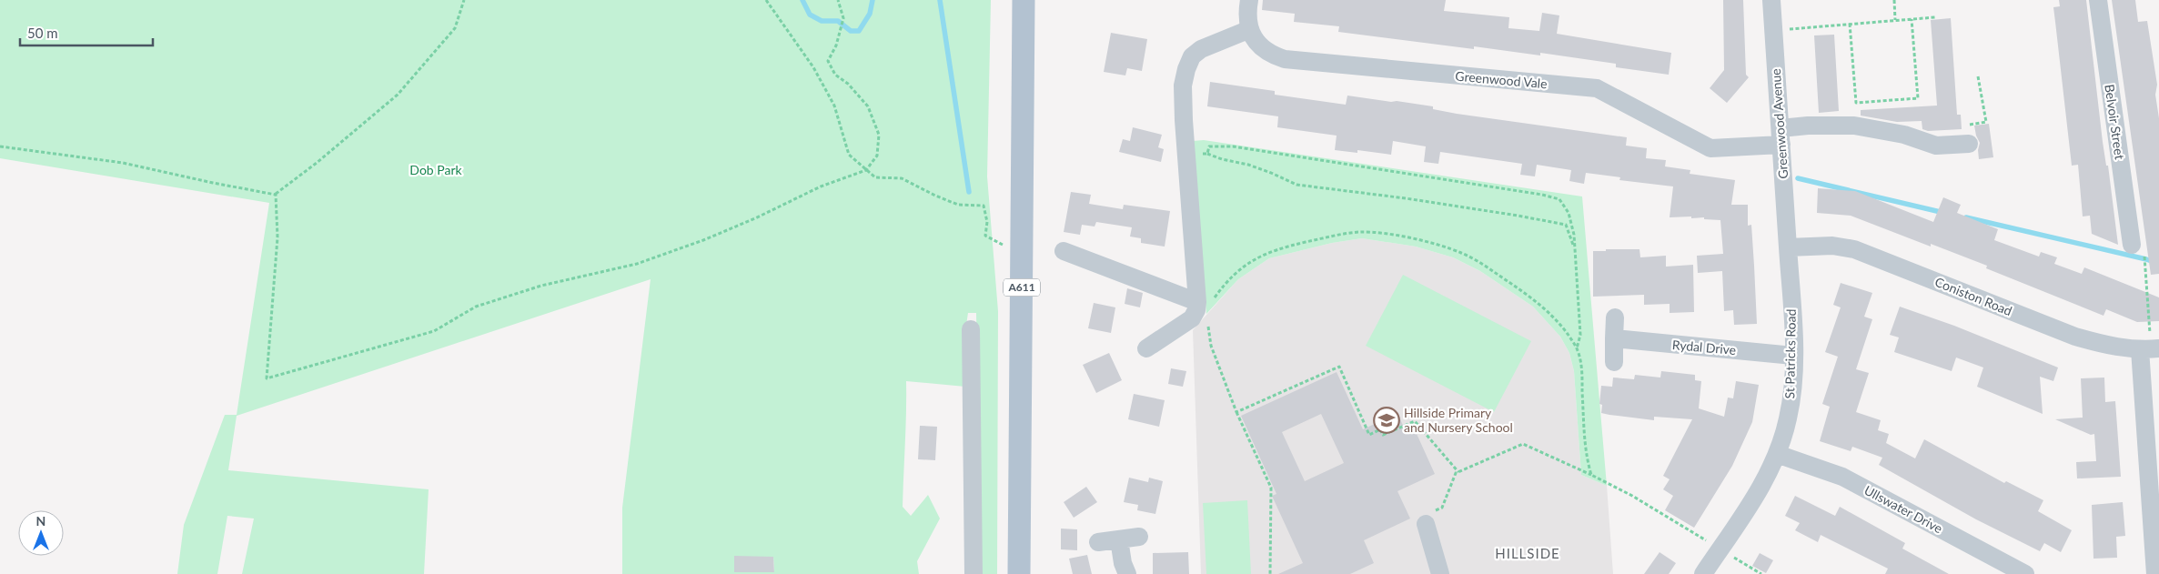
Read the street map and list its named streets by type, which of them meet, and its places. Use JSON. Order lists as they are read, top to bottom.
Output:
{
  "streets": {
    "main road": ["A611"],
    "street": [
      "Greenwood Vale",
      "Belvoir Street",
      "Greenwood Avenue",
      "Coniston Road",
      "Rydal Drive",
      "St Patricks Road",
      "Ullswater Drive"
    ]
  },
  "crossings": [
    ["Greenwood Vale", "Greenwood Avenue"],
    ["Greenwood Avenue", "Coniston Road"],
    ["Greenwood Avenue", "St Patricks Road"],
    ["Coniston Road", "St Patricks Road"],
    ["Rydal Drive", "St Patricks Road"],
    ["St Patricks Road", "Ullswater Drive"]
  ],
  "districts": ["HILLSIDE"],
  "parks": ["Dob Park"],
  "places": {
    "school or university": ["Hillside Primary and Nursery School"]
  },
  "scale_bar": "50 m",
  "north": "top"
}
